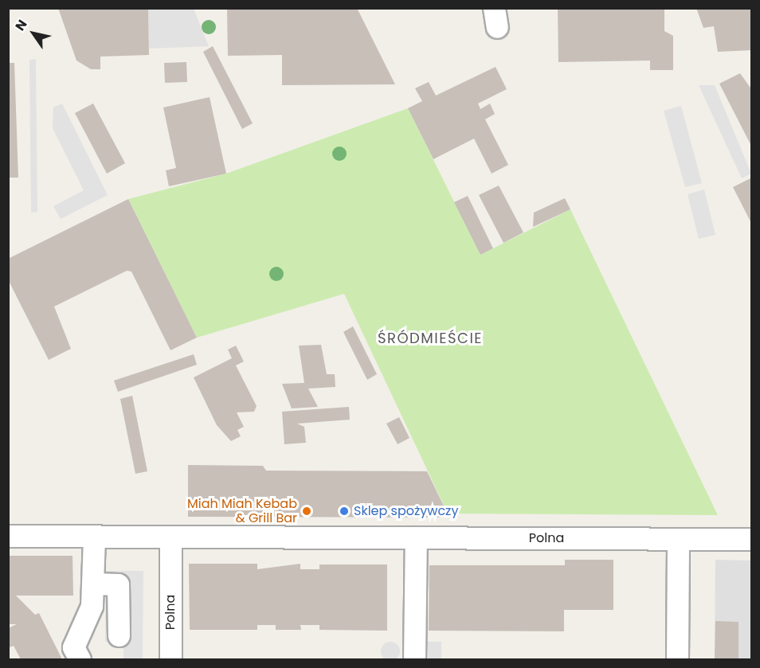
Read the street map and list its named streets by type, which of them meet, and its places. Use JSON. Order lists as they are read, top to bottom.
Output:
{
  "streets": {
    "street": ["Polna"]
  },
  "districts": ["ŚRÓDMIEŚCIE"],
  "places": ["Miah Miah Kebab & Grill Bar", "Sklep spożywczy"],
  "north": "top left"
}
